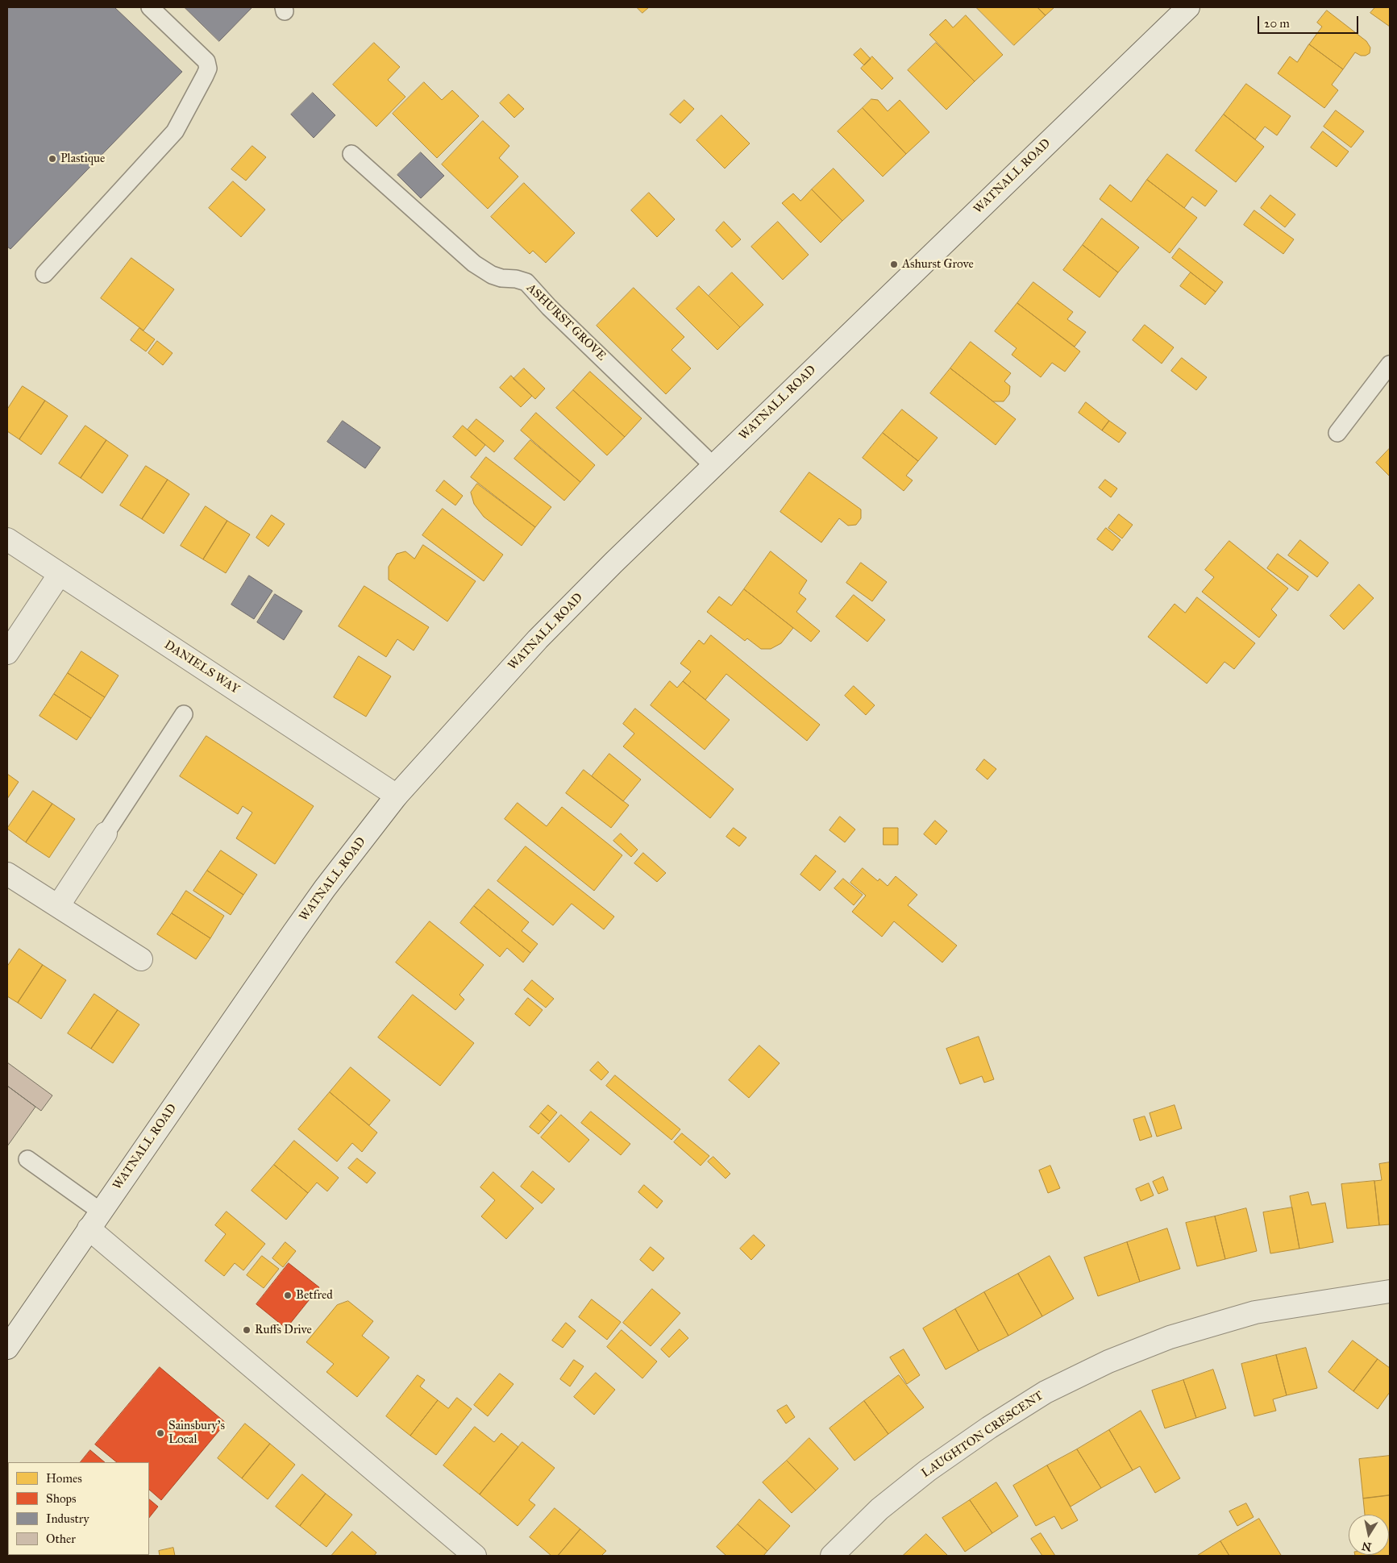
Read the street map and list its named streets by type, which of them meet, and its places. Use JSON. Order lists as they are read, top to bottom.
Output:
{
  "streets": {
    "street": ["WATNALL ROAD", "DANIELS WAY", "LAUGHTON CRESCENT"],
    "lane": ["ASHURST GROVE"]
  },
  "crossings": [
    ["WATNALL ROAD", "ASHURST GROVE"],
    ["WATNALL ROAD", "DANIELS WAY"]
  ],
  "places": [
    "Plastique",
    "Ashurst Grove",
    "Betfred",
    "Ruffs Drive",
    "Sainsbury's Local"
  ],
  "legend": [
    "Homes",
    "Shops",
    "Industry",
    "Other"
  ],
  "scale_bar": "20 m",
  "north": "bottom"
}
